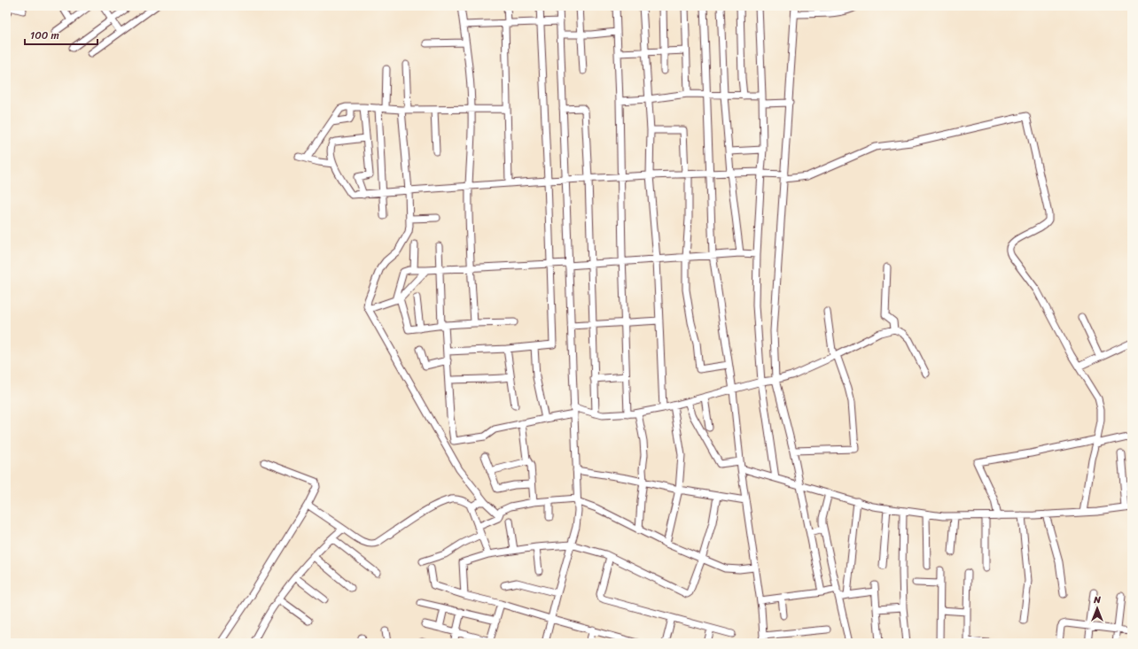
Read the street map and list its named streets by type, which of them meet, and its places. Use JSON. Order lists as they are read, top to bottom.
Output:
{
  "scale_bar": "100 m",
  "north": "top"
}
